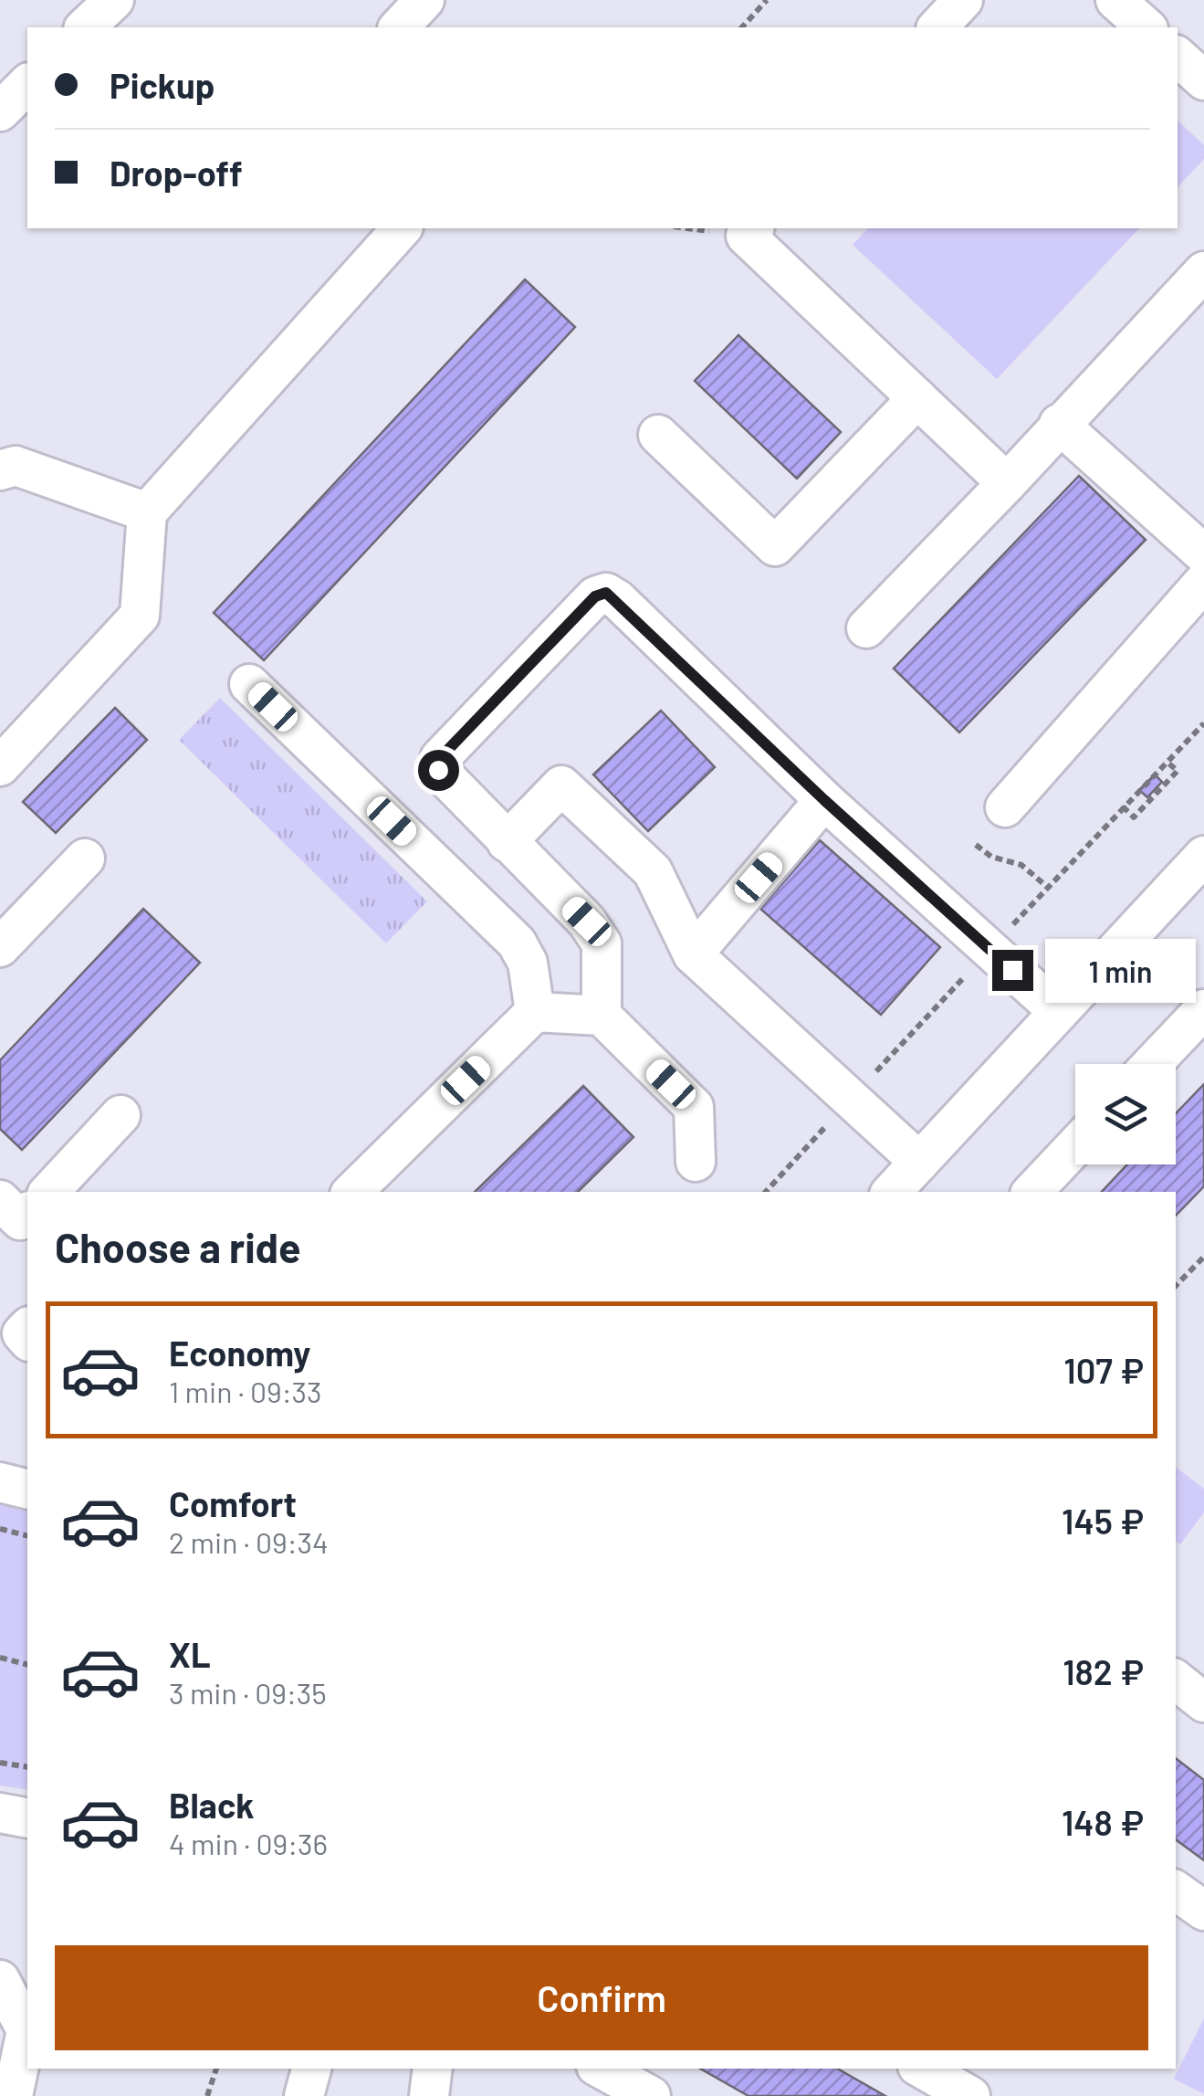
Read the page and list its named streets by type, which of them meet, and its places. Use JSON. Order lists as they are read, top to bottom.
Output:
{
  "page": {
    "banner": ["Pickup", "Drop-off"],
    "bubble": "1 min",
    "heading": "Choose a ride",
    "list": [
      {
        "name": "Economy",
        "note": "1 min · 09:33",
        "value": "107 ₽"
      },
      {
        "name": "Comfort",
        "note": "2 min · 09:34",
        "value": "145 ₽"
      },
      {
        "name": "XL",
        "note": "3 min · 09:35",
        "value": "182 ₽"
      },
      {
        "name": "Black",
        "note": "4 min · 09:36",
        "value": "148 ₽"
      }
    ],
    "buttons": "Confirm"
  }
}
